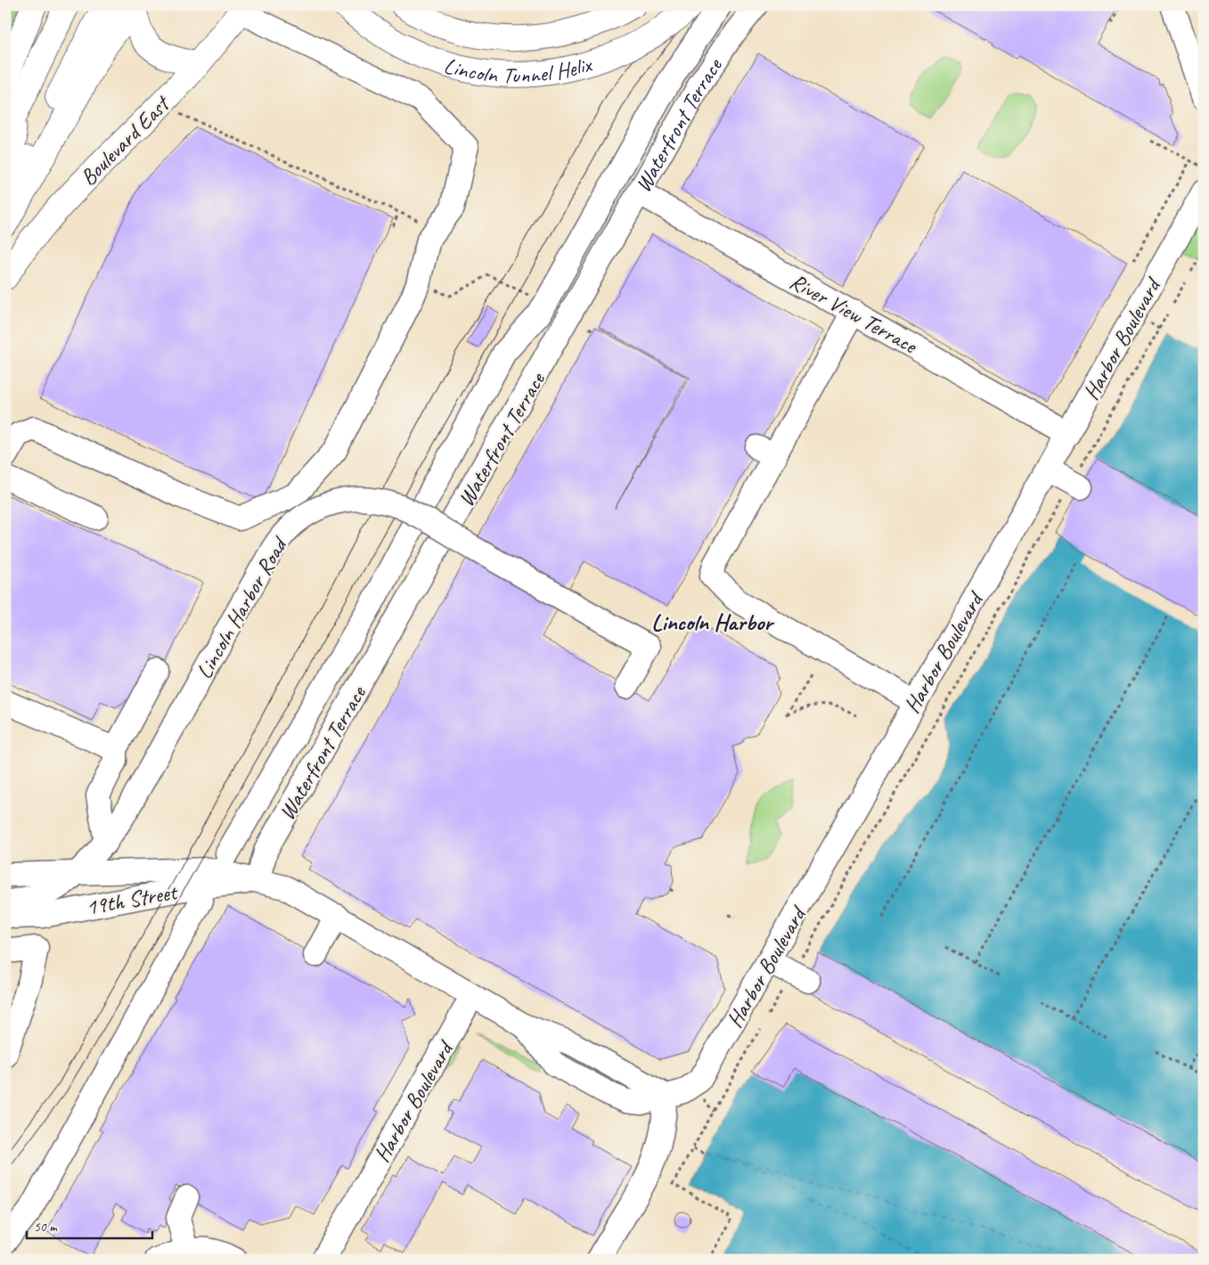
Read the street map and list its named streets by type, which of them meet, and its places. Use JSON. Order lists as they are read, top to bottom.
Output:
{
  "streets": {
    "main road": ["Lincoln Tunnel Helix", "Boulevard East"],
    "street": [
      "Waterfront Terrace",
      "River View Terrace",
      "Harbor Boulevard",
      "Lincoln Harbor Road",
      "19th Street"
    ]
  },
  "crossings": [
    ["Waterfront Terrace", "River View Terrace"],
    ["Waterfront Terrace", "19th Street"],
    ["River View Terrace", "Harbor Boulevard"],
    ["Harbor Boulevard", "19th Street"],
    ["Lincoln Harbor Road", "19th Street"]
  ],
  "districts": ["Lincoln Harbor"],
  "scale_bar": "50 m"
}
